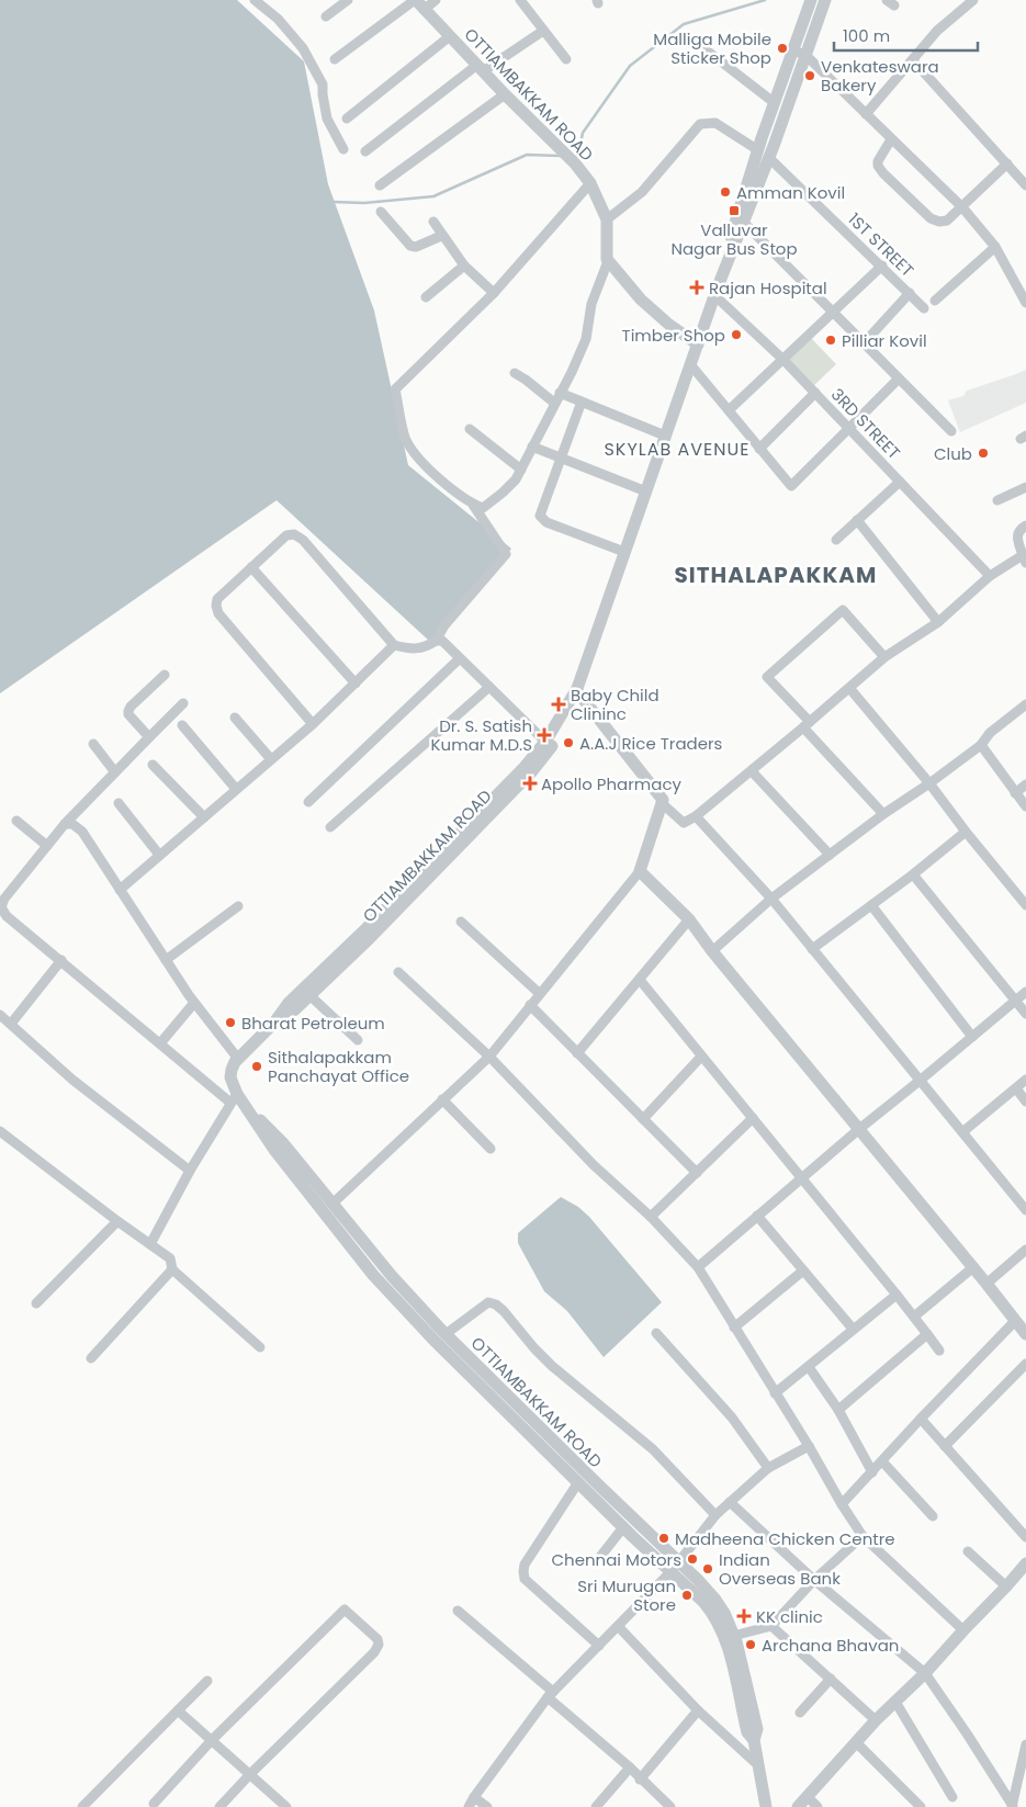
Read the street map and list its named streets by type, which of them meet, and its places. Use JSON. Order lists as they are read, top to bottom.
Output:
{
  "streets": {
    "street": ["OTTIAMBAKKAM ROAD", "1ST STREET", "3RD STREET"]
  },
  "crossings": [
    ["OTTIAMBAKKAM ROAD", "1ST STREET"],
    ["OTTIAMBAKKAM ROAD", "3RD STREET"]
  ],
  "districts": ["SKYLAB AVENUE", "SITHALAPAKKAM"],
  "places": {
    "other": [
      "Malliga Mobile Sticker Shop",
      "Venkateswara Bakery",
      "Amman Kovil",
      "Timber Shop",
      "Pilliar Kovil",
      "Club",
      "A.A.J Rice Traders",
      "Bharat Petroleum",
      "Sithalapakkam Panchayat Office",
      "Madheena Chicken Centre",
      "Chennai Motors",
      "Indian Overseas Bank",
      "Sri Murugan Store",
      "Archana Bhavan"
    ],
    "transit": ["Valluvar Nagar Bus Stop"],
    "health": [
      "Rajan Hospital",
      "Baby Child Clininc",
      "Dr. S. Satish Kumar M.D.S",
      "Apollo Pharmacy",
      "KK clinic"
    ]
  },
  "scale_bar": "100 m"
}
